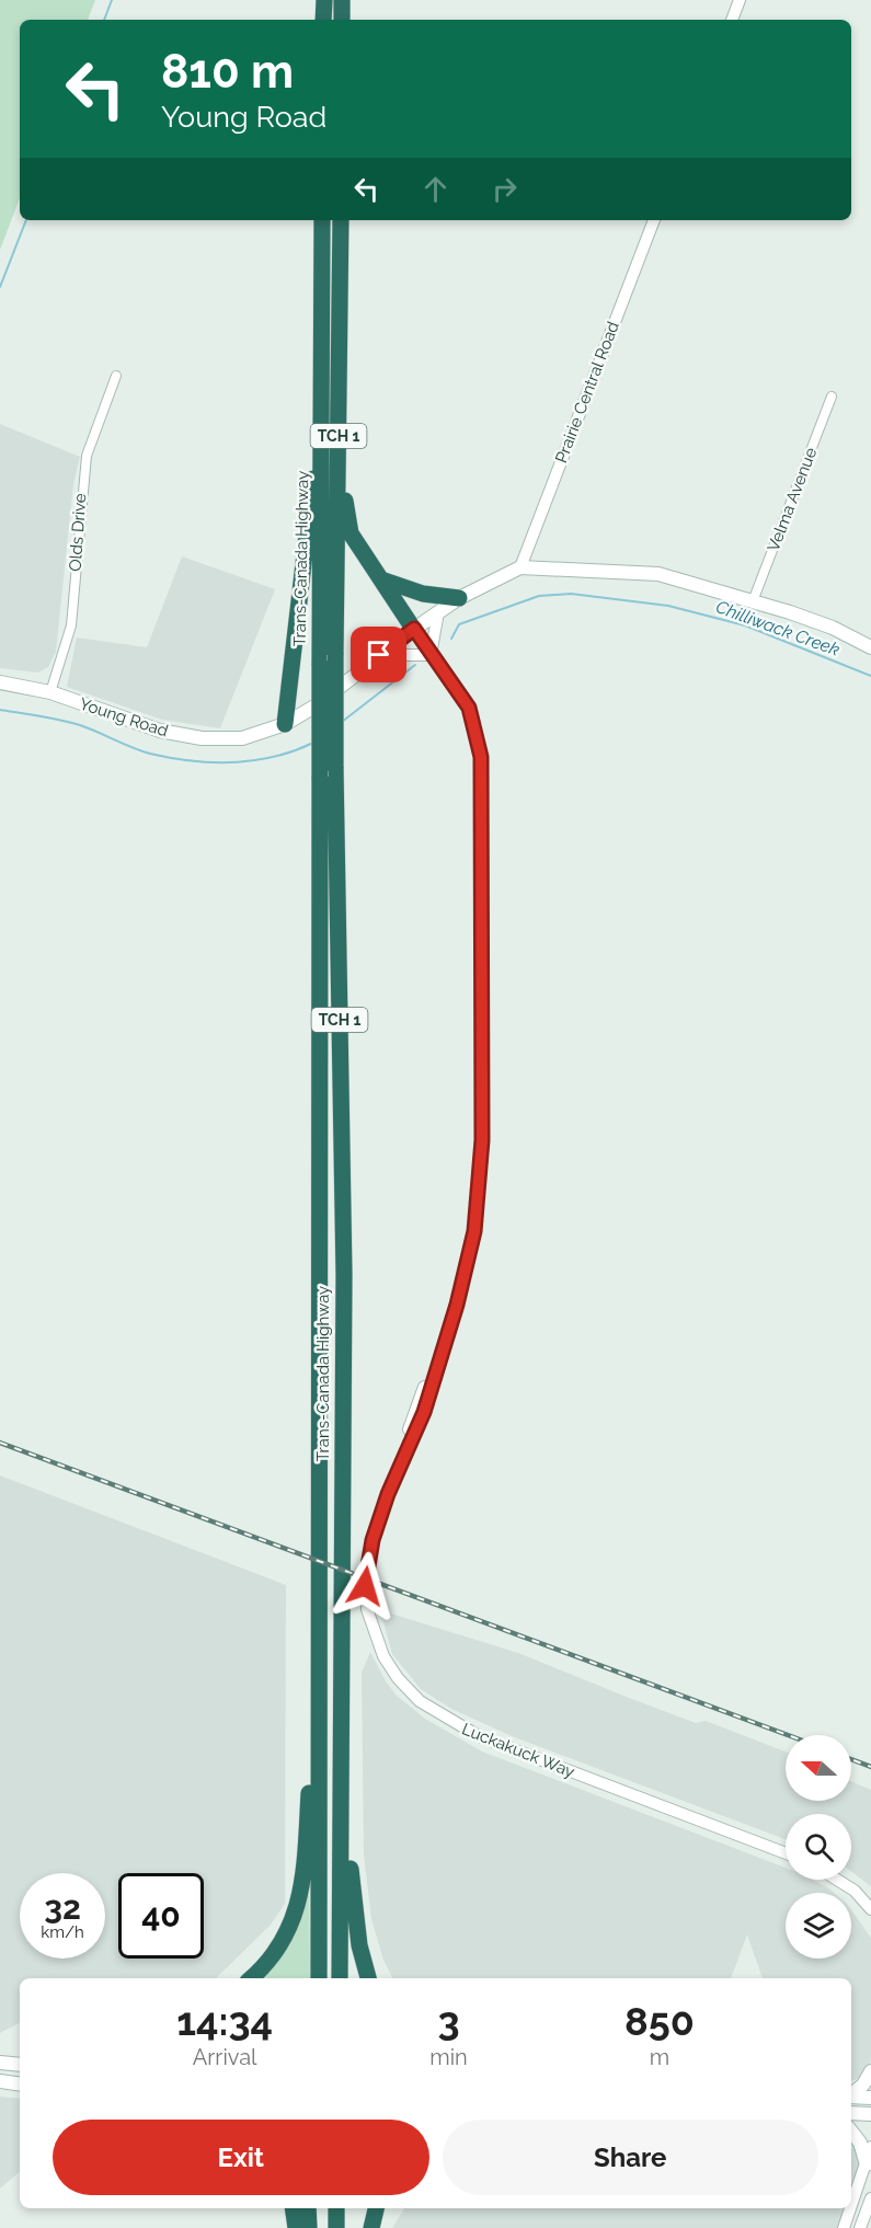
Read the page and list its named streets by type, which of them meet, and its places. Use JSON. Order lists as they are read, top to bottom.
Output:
{
  "streets": {
    "highway": ["TCH 1", "Trans-Canada Highway"],
    "main road": ["Young Road"],
    "street": [
      "Prairie Central Road",
      "Velma Avenue",
      "Olds Drive",
      "Luckakuck Way"
    ]
  },
  "crossings": [
    ["Prairie Central Road", "Young Road"],
    ["TCH 1", "Trans-Canada Highway"],
    ["Olds Drive", "Young Road"],
    ["Young Road", "Luckakuck Way"]
  ],
  "water": ["Chilliwack Creek"],
  "north": "left",
  "page": {
    "turn": ["810 m", "Young Road"],
    "speed": "32 km/h",
    "limit": "40",
    "eta": [
      "14:34",
      "Arrival",
      "3",
      "min",
      "850",
      "m"
    ],
    "buttons": ["Exit", "Share"]
  }
}
